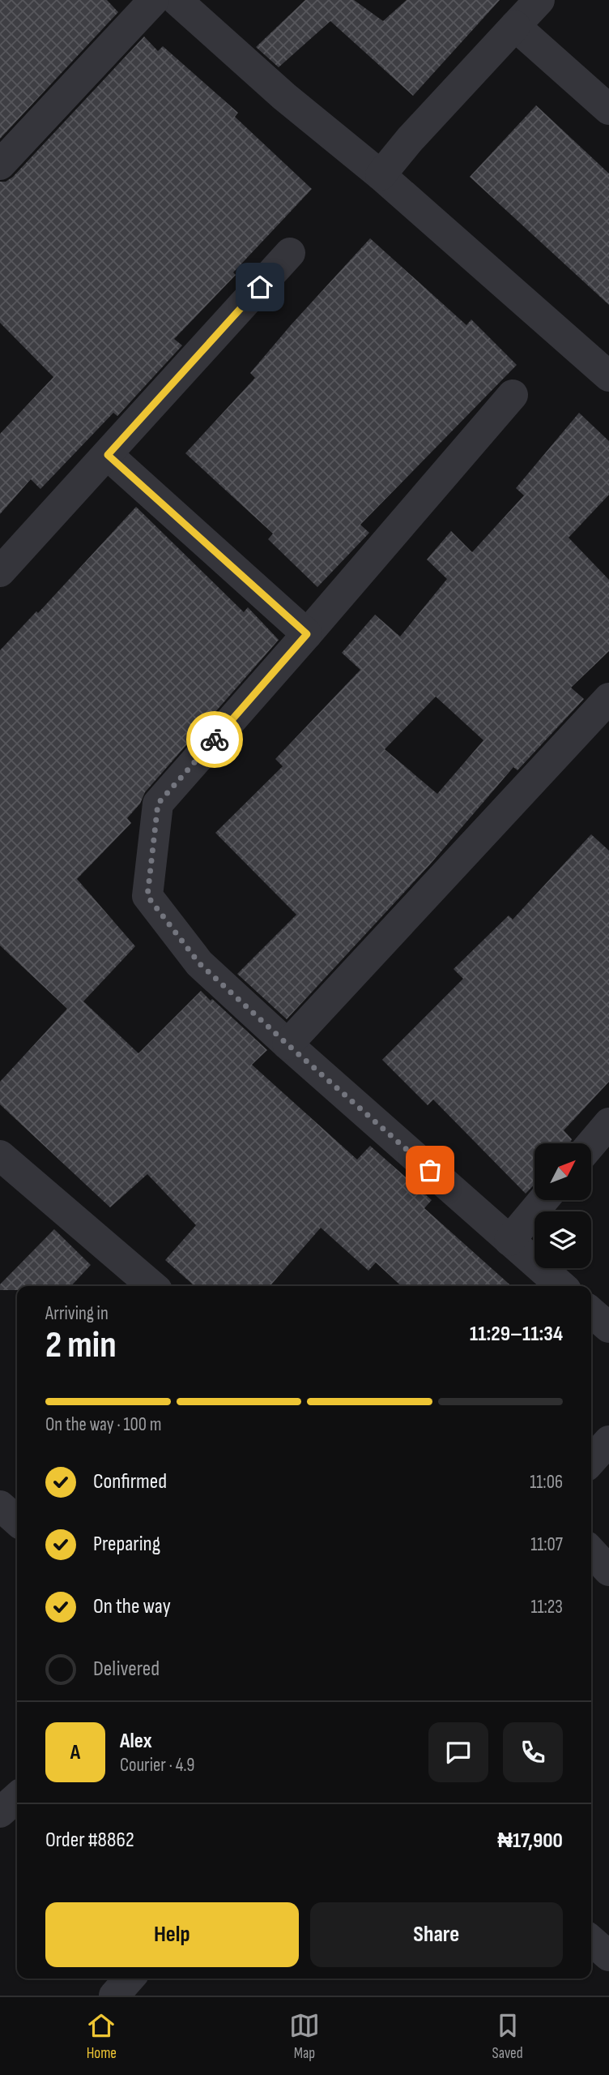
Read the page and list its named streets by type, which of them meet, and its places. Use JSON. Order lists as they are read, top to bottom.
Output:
{
  "north": "top right",
  "page": {
    "heading": ["2 min", "Arriving in", "11:29–11:34"],
    "panel": [
      "Alex",
      "Courier · 4.9",
      "Order #8862",
      "₦17,900"
    ],
    "bar": "On the way · 100 m",
    "list": [
      ["Confirmed", "11:06"],
      ["Preparing", "11:07"],
      ["On the way", "11:23"],
      "Delivered"
    ],
    "round": "A",
    "buttons": ["Help", "Share"],
    "tabs": ["Home", "Map", "Saved"]
  }
}
